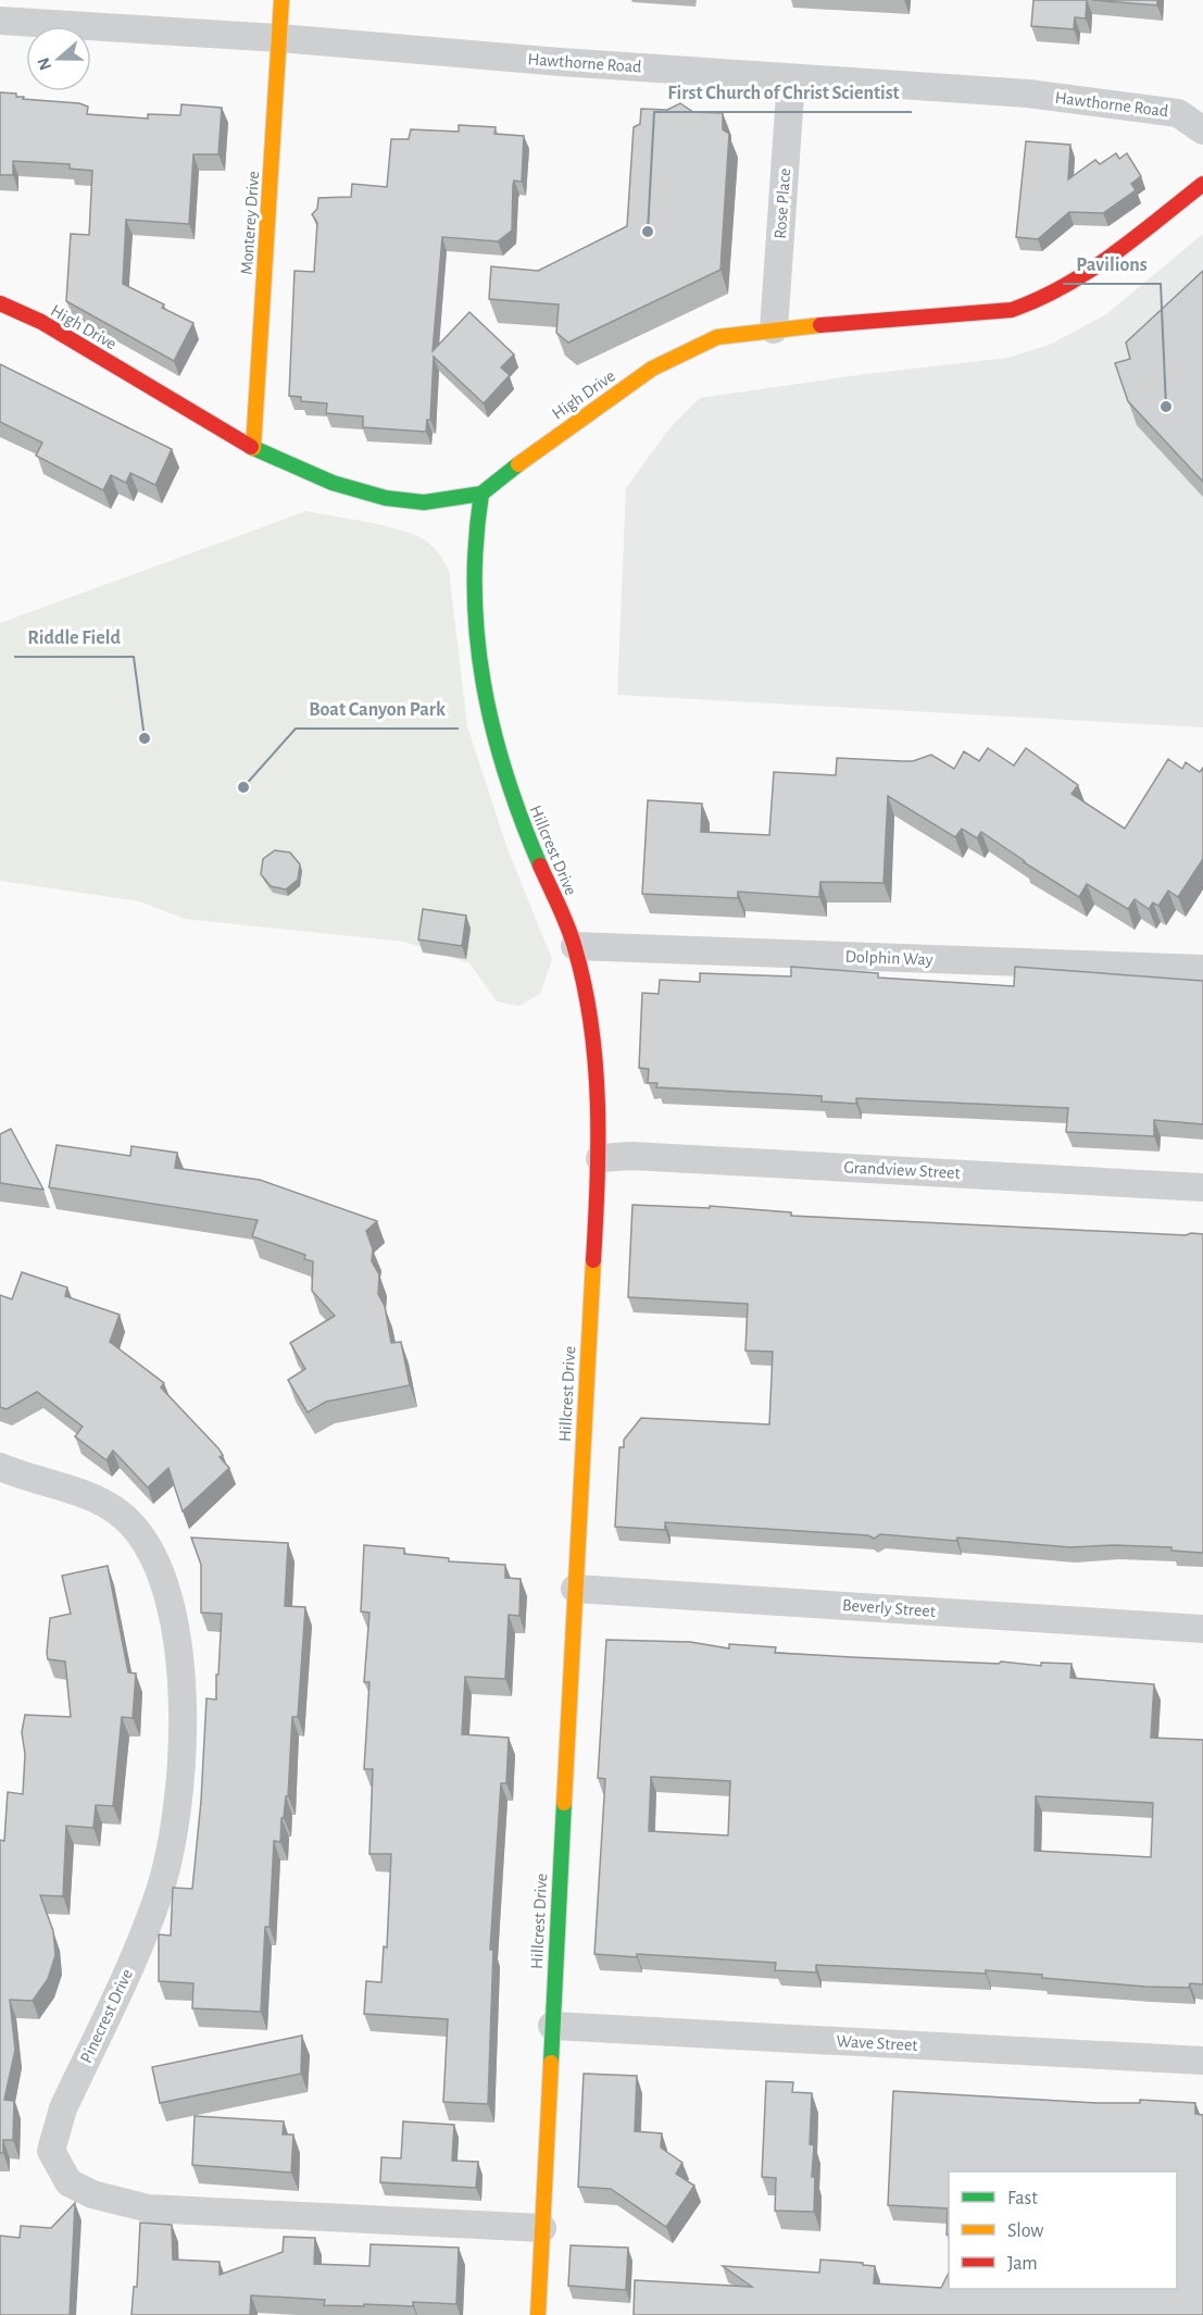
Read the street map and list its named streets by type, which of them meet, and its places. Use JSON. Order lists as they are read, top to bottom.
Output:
{
  "streets": {
    "street": [
      "Hawthorne Road",
      "Rose Place",
      "Monterey Drive",
      "High Drive",
      "Hillcrest Drive",
      "Dolphin Way",
      "Grandview Street",
      "Beverly Street",
      "Pinecrest Drive",
      "Wave Street"
    ]
  },
  "crossings": [
    ["Hawthorne Road", "Rose Place"],
    ["Hawthorne Road", "Monterey Drive"],
    ["Rose Place", "High Drive"],
    ["Monterey Drive", "High Drive"],
    ["High Drive", "Hillcrest Drive"],
    ["Hillcrest Drive", "Dolphin Way"],
    ["Hillcrest Drive", "Grandview Street"],
    ["Hillcrest Drive", "Beverly Street"],
    ["Hillcrest Drive", "Pinecrest Drive"],
    ["Hillcrest Drive", "Wave Street"]
  ],
  "places": [
    "First Church of Christ Scientist",
    "Pavilions",
    "Riddle Field",
    "Boat Canyon Park"
  ],
  "legend": ["Fast", "Slow", "Jam"],
  "north": "left"
}
